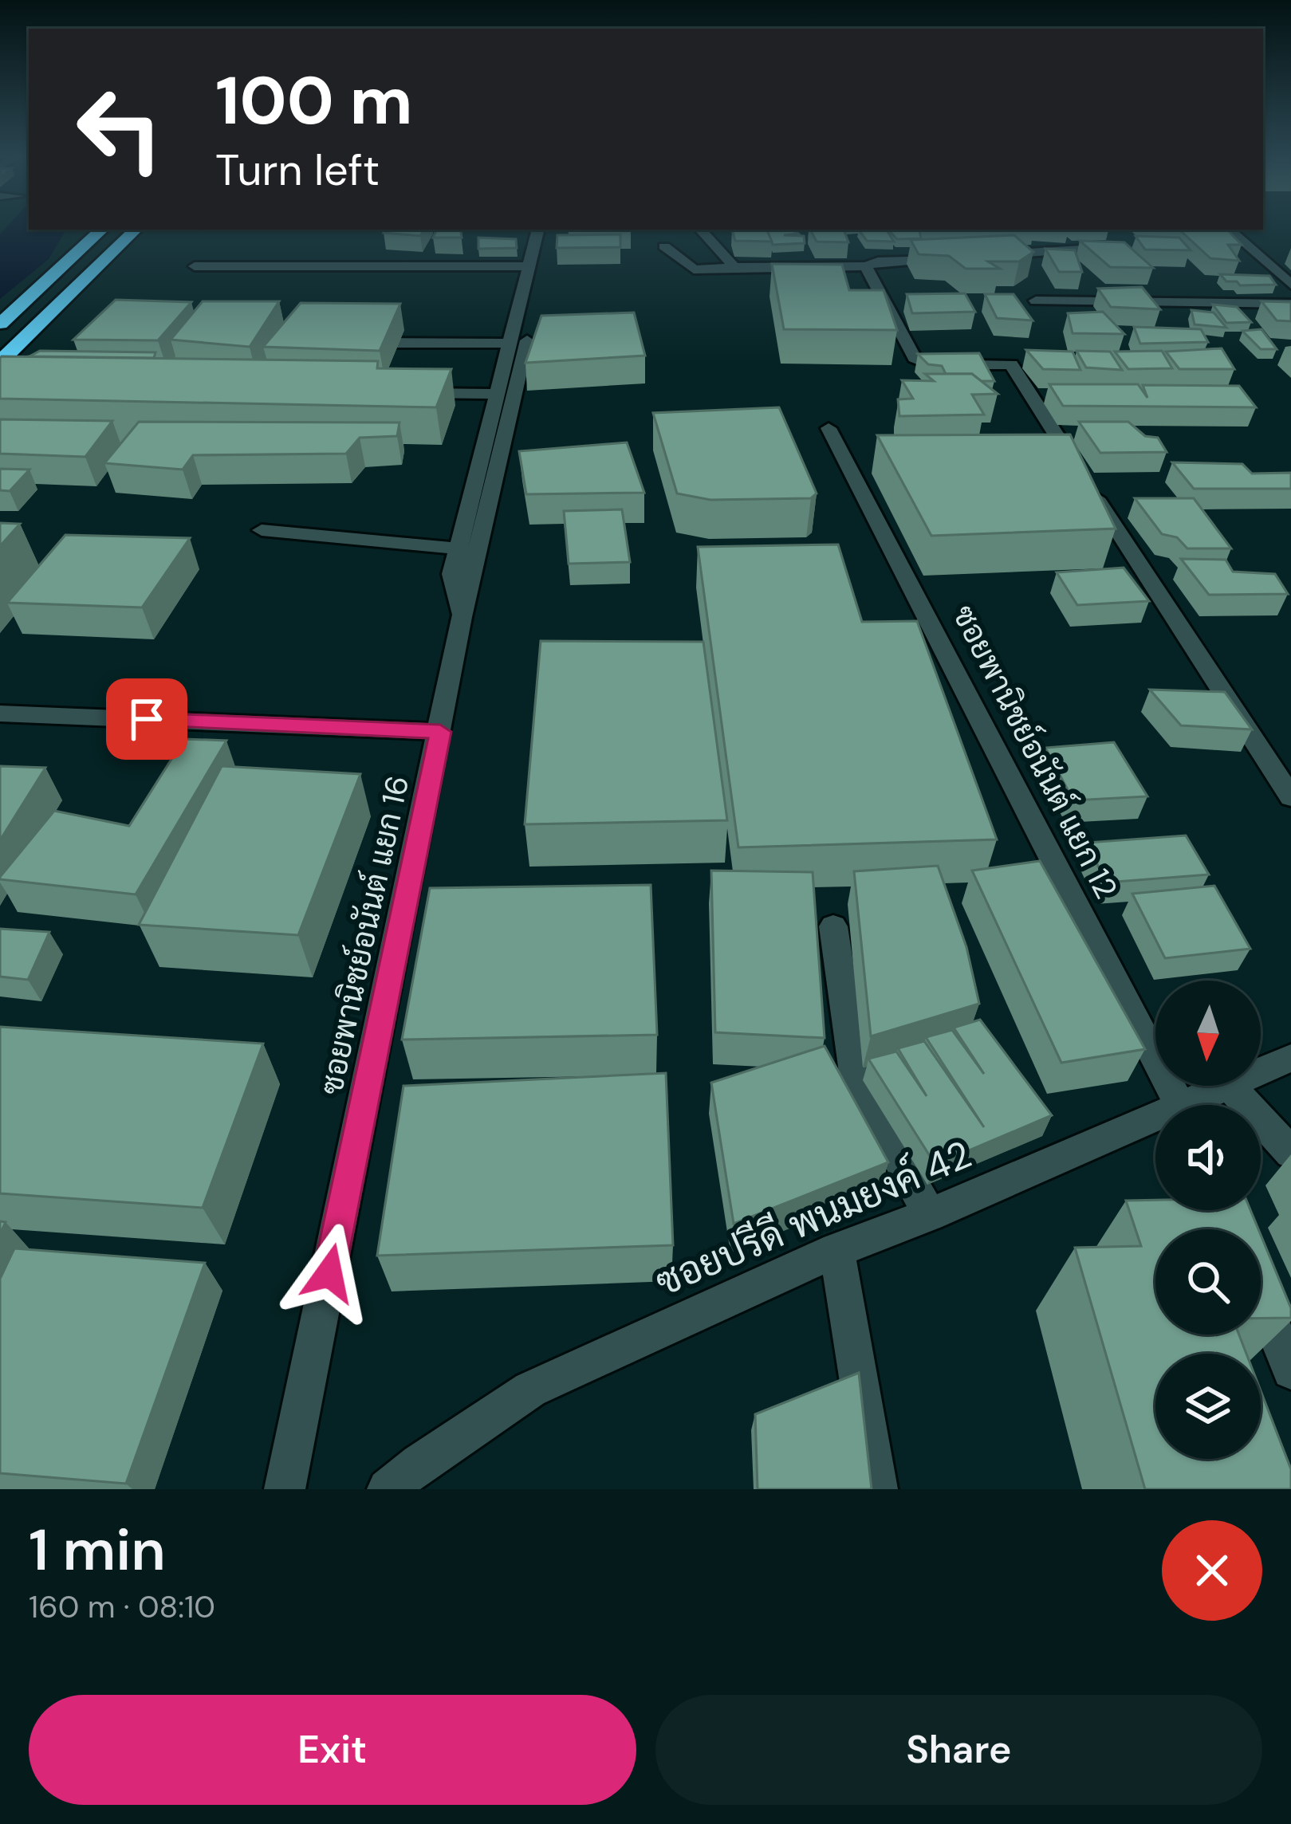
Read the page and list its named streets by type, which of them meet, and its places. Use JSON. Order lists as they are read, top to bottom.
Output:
{
  "streets": {
    "street": ["ซอยพานิชย์อนันต์ แยก 12", "ซอยพานิชย์อนันต์ แยก 16", "ซอยปรีดี พนมยงค์ 42"]
  },
  "north": "bottom",
  "page": {
    "turn": ["100 m", "Turn left"],
    "heading": ["1 min", "160 m · 08:10"],
    "buttons": ["Exit", "Share"]
  }
}
